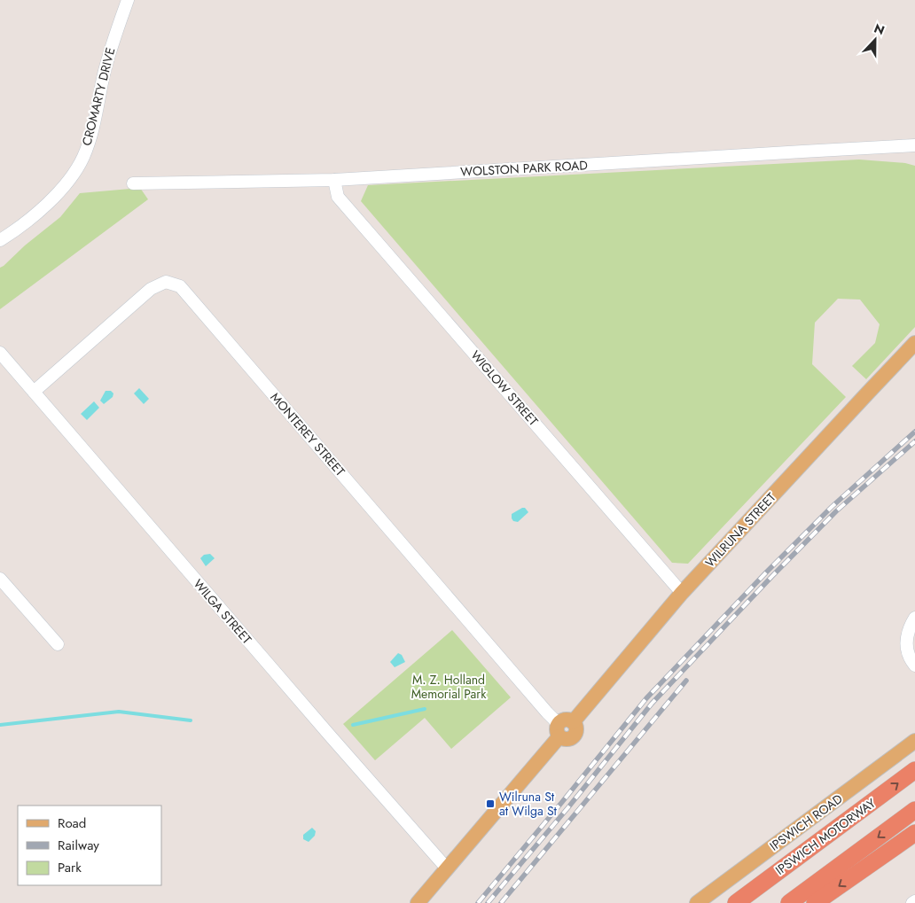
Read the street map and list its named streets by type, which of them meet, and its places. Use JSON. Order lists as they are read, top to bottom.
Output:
{
  "streets": {
    "highway": ["IPSWICH MOTORWAY"],
    "main road": ["WILRUNA STREET", "IPSWICH ROAD"],
    "street": [
      "CROMARTY DRIVE",
      "WOLSTON PARK ROAD",
      "WIGLOW STREET",
      "MONTEREY STREET",
      "WILGA STREET"
    ]
  },
  "crossings": [
    ["WOLSTON PARK ROAD", "WIGLOW STREET"],
    ["WIGLOW STREET", "WILRUNA STREET"],
    ["MONTEREY STREET", "WILRUNA STREET"],
    ["MONTEREY STREET", "WILGA STREET"],
    ["WILRUNA STREET", "WILGA STREET"]
  ],
  "parks": ["M. Z. Holland Memorial Park"],
  "places": {
    "transit": ["Wilruna St at Wilga St"]
  },
  "legend": ["Road", "Railway", "Park"],
  "north": "top"
}
